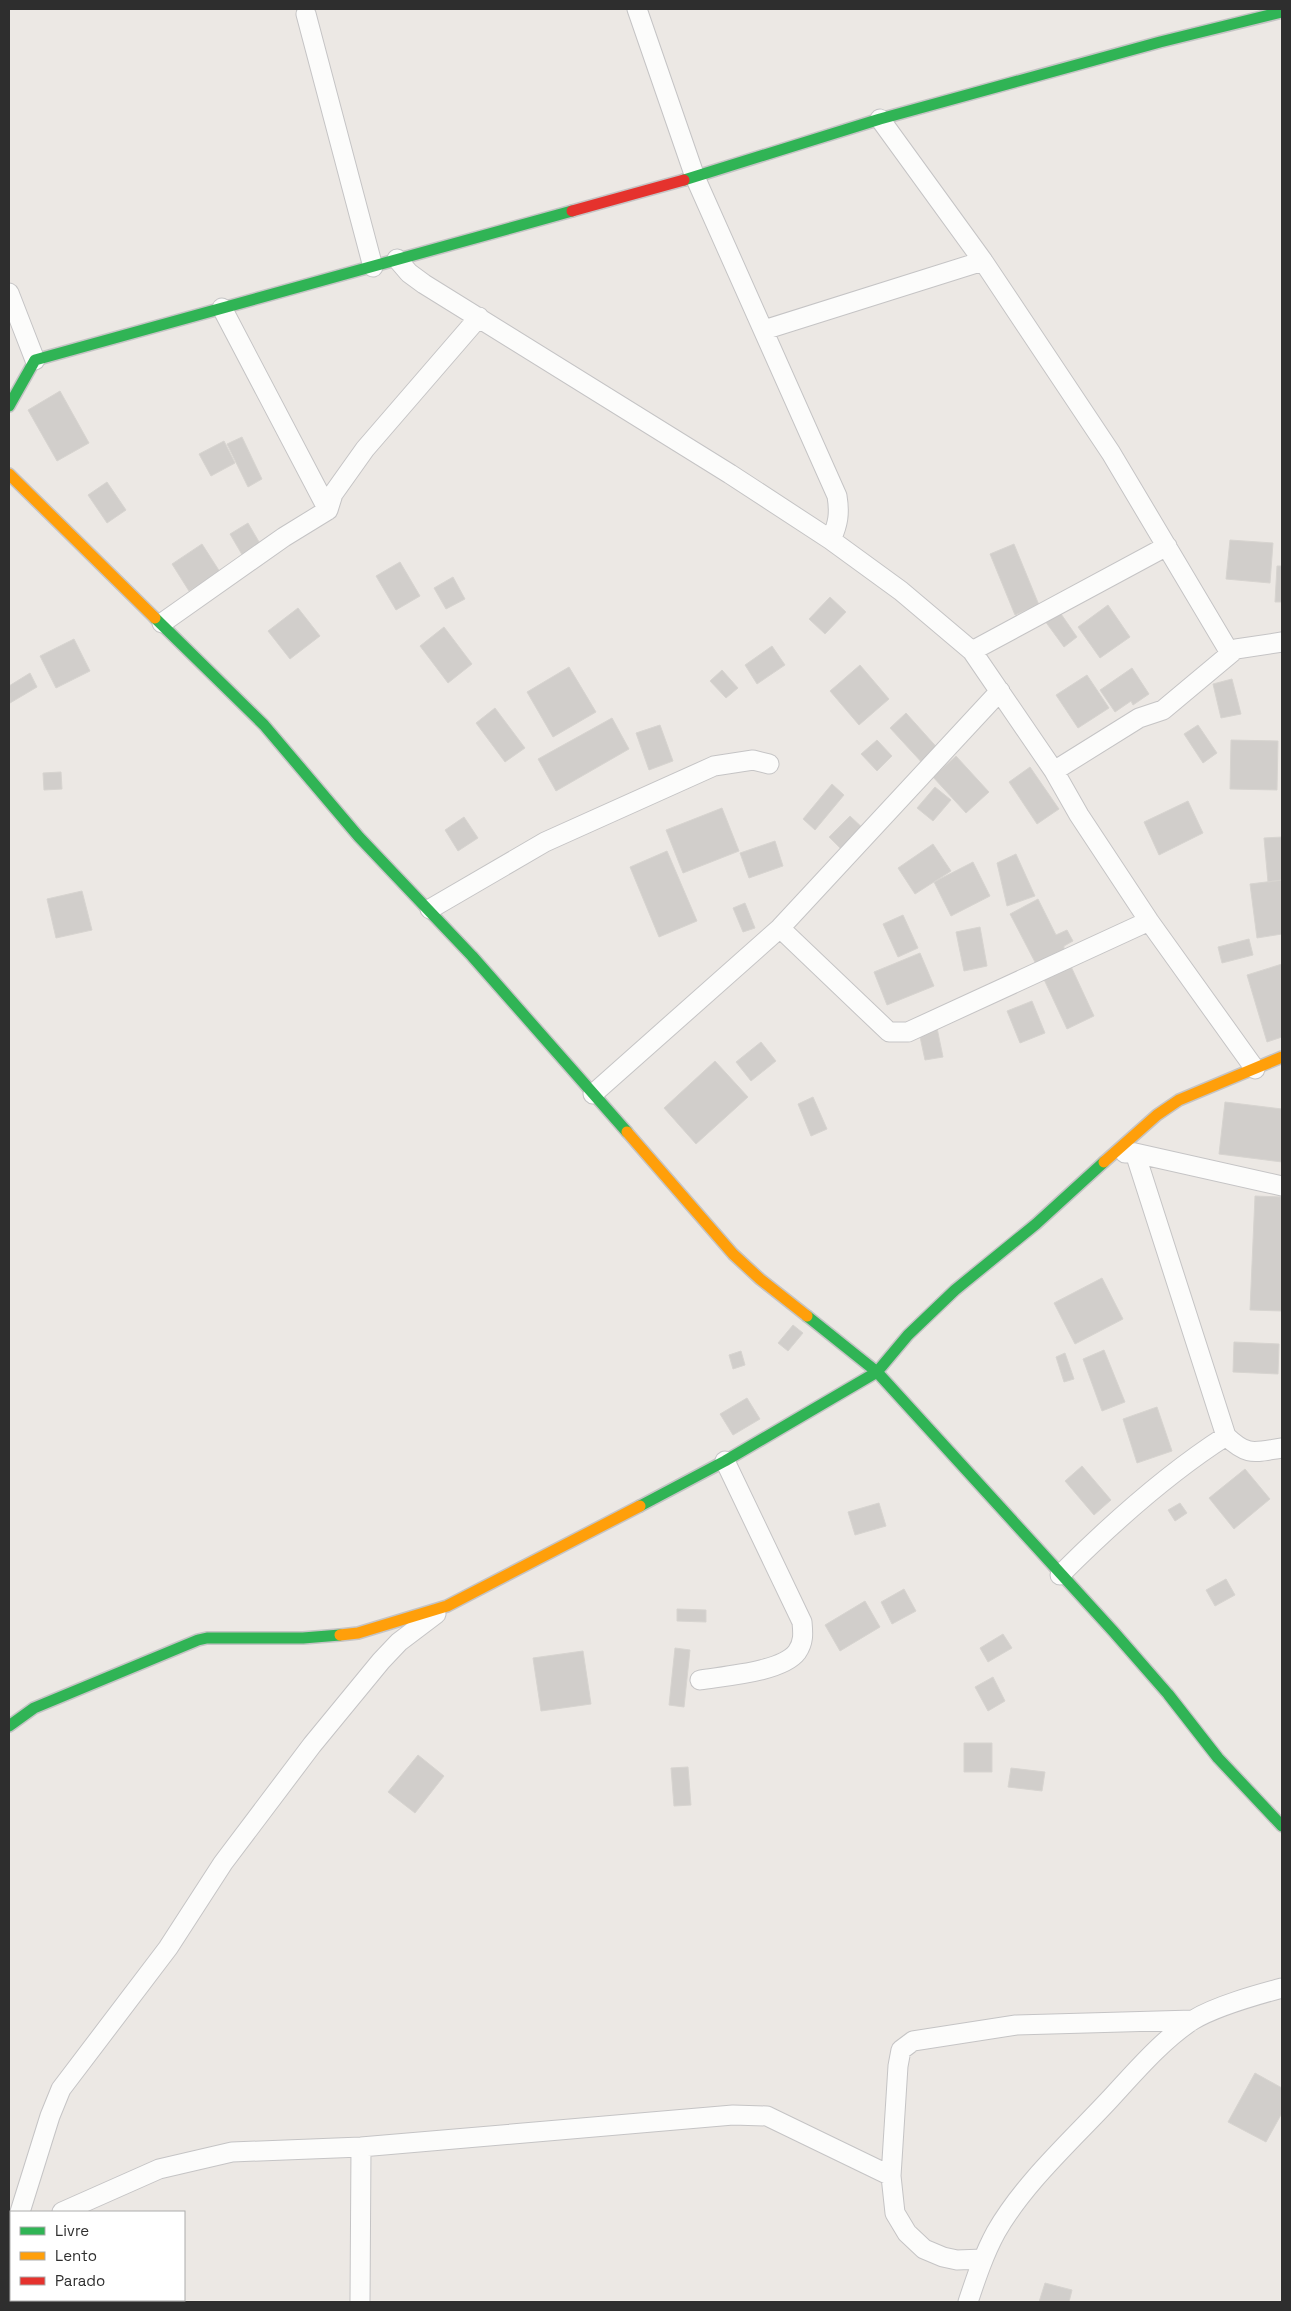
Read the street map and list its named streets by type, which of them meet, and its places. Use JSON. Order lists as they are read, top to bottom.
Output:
{
  "legend": ["Livre", "Lento", "Parado"]
}
